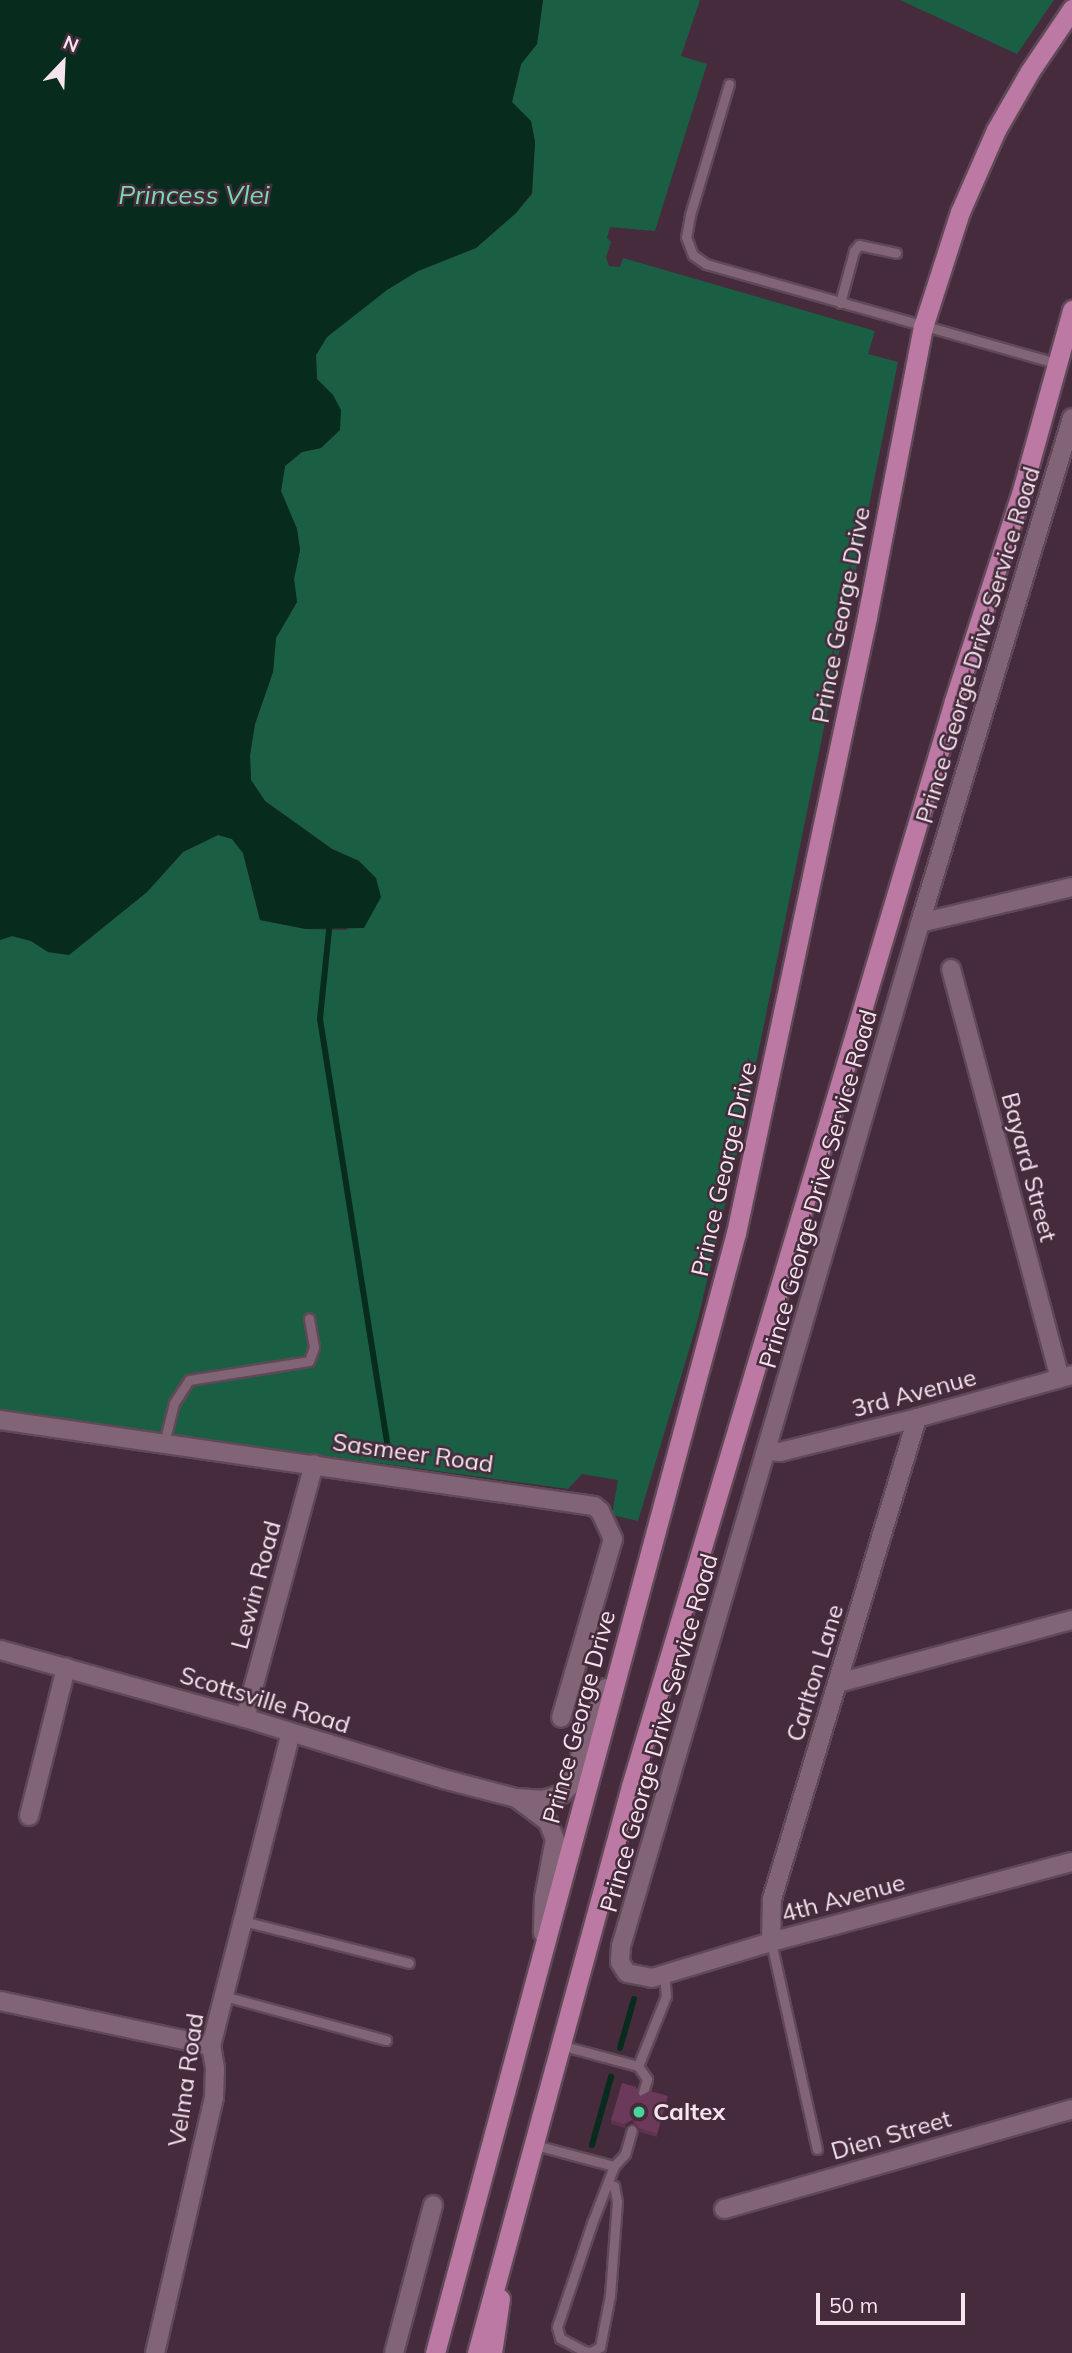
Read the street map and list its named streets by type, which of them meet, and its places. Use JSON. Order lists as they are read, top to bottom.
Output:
{
  "streets": {
    "main road": ["Prince George Drive"],
    "street": [
      "Prince George Drive Service Road",
      "Bayard Street",
      "3rd Avenue",
      "Sasmeer Road",
      "Lewin Road",
      "Carlton Lane",
      "Scottsville Road",
      "4th Avenue",
      "Velma Road",
      "Dien Street"
    ]
  },
  "crossings": [
    ["Prince George Drive", "Scottsville Road"],
    ["Prince George Drive Service Road", "3rd Avenue"],
    ["Prince George Drive Service Road", "4th Avenue"],
    ["Bayard Street", "3rd Avenue"],
    ["3rd Avenue", "Carlton Lane"],
    ["Sasmeer Road", "Lewin Road"],
    ["Lewin Road", "Scottsville Road"],
    ["Carlton Lane", "4th Avenue"],
    ["Scottsville Road", "Velma Road"]
  ],
  "water": ["Princess Vlei"],
  "places": ["Caltex"],
  "scale_bar": "50 m",
  "north": "top right"
}
